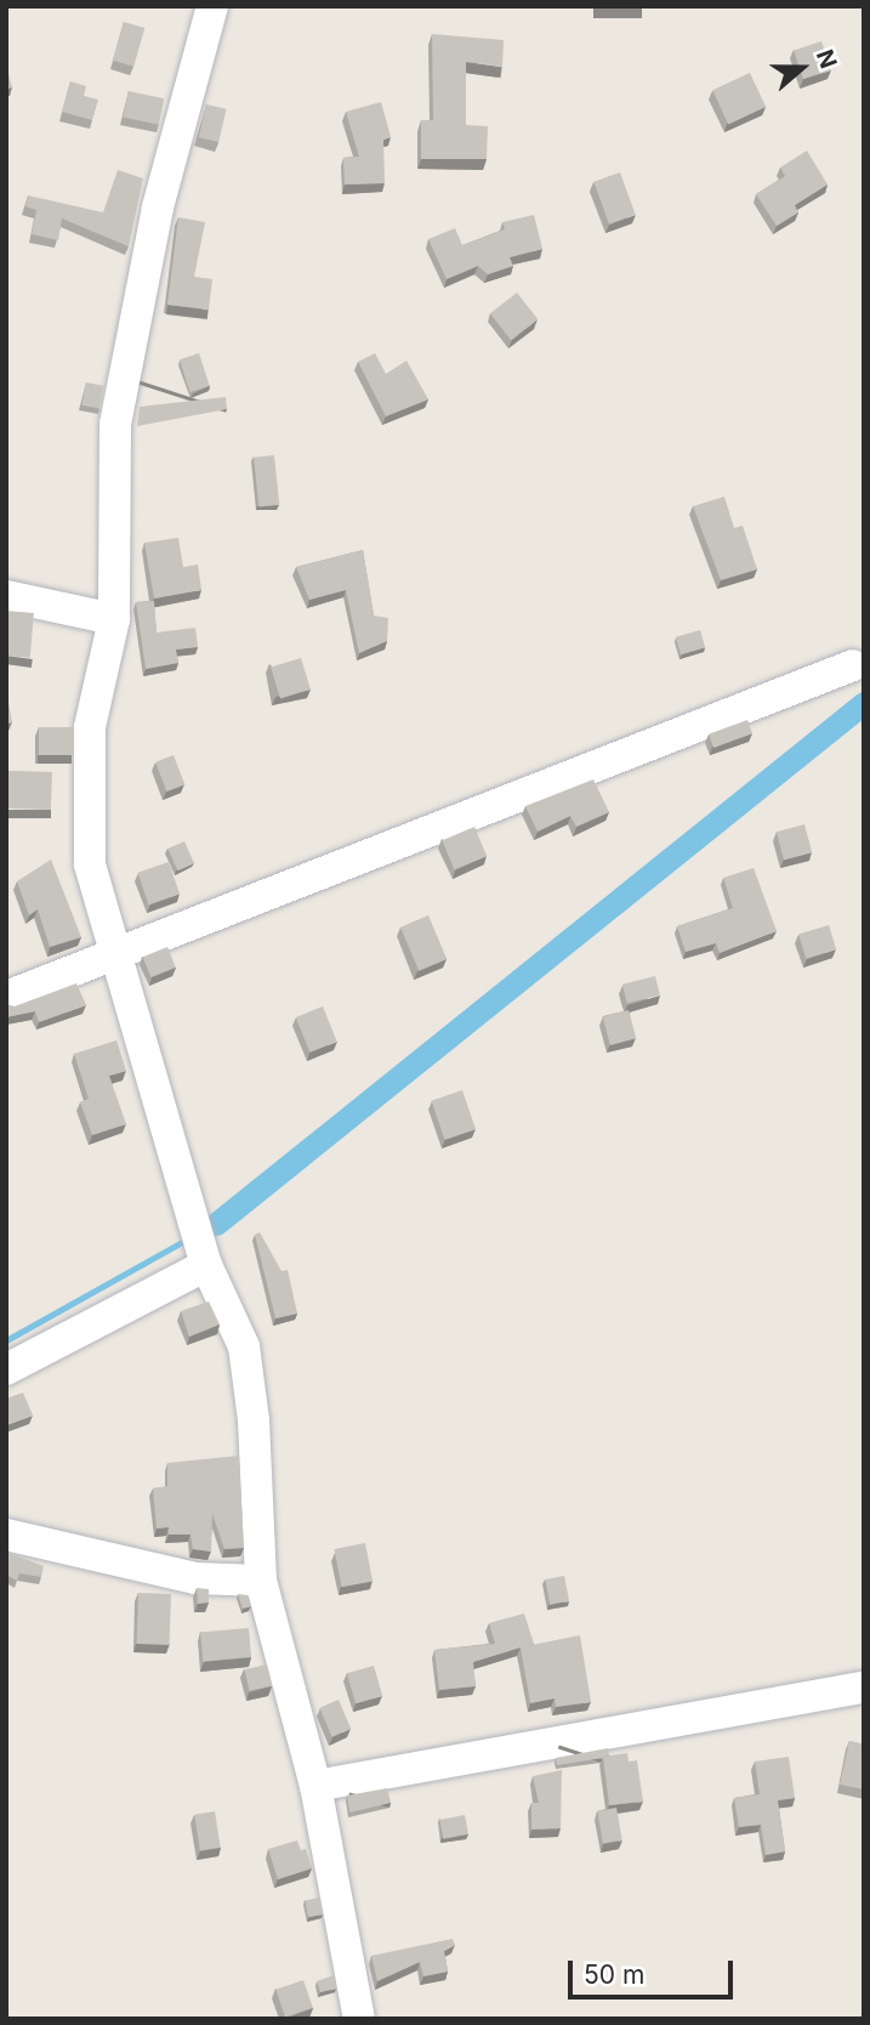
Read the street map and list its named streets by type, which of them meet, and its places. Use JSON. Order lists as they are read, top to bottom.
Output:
{
  "scale_bar": "50 m",
  "north": "right"
}
